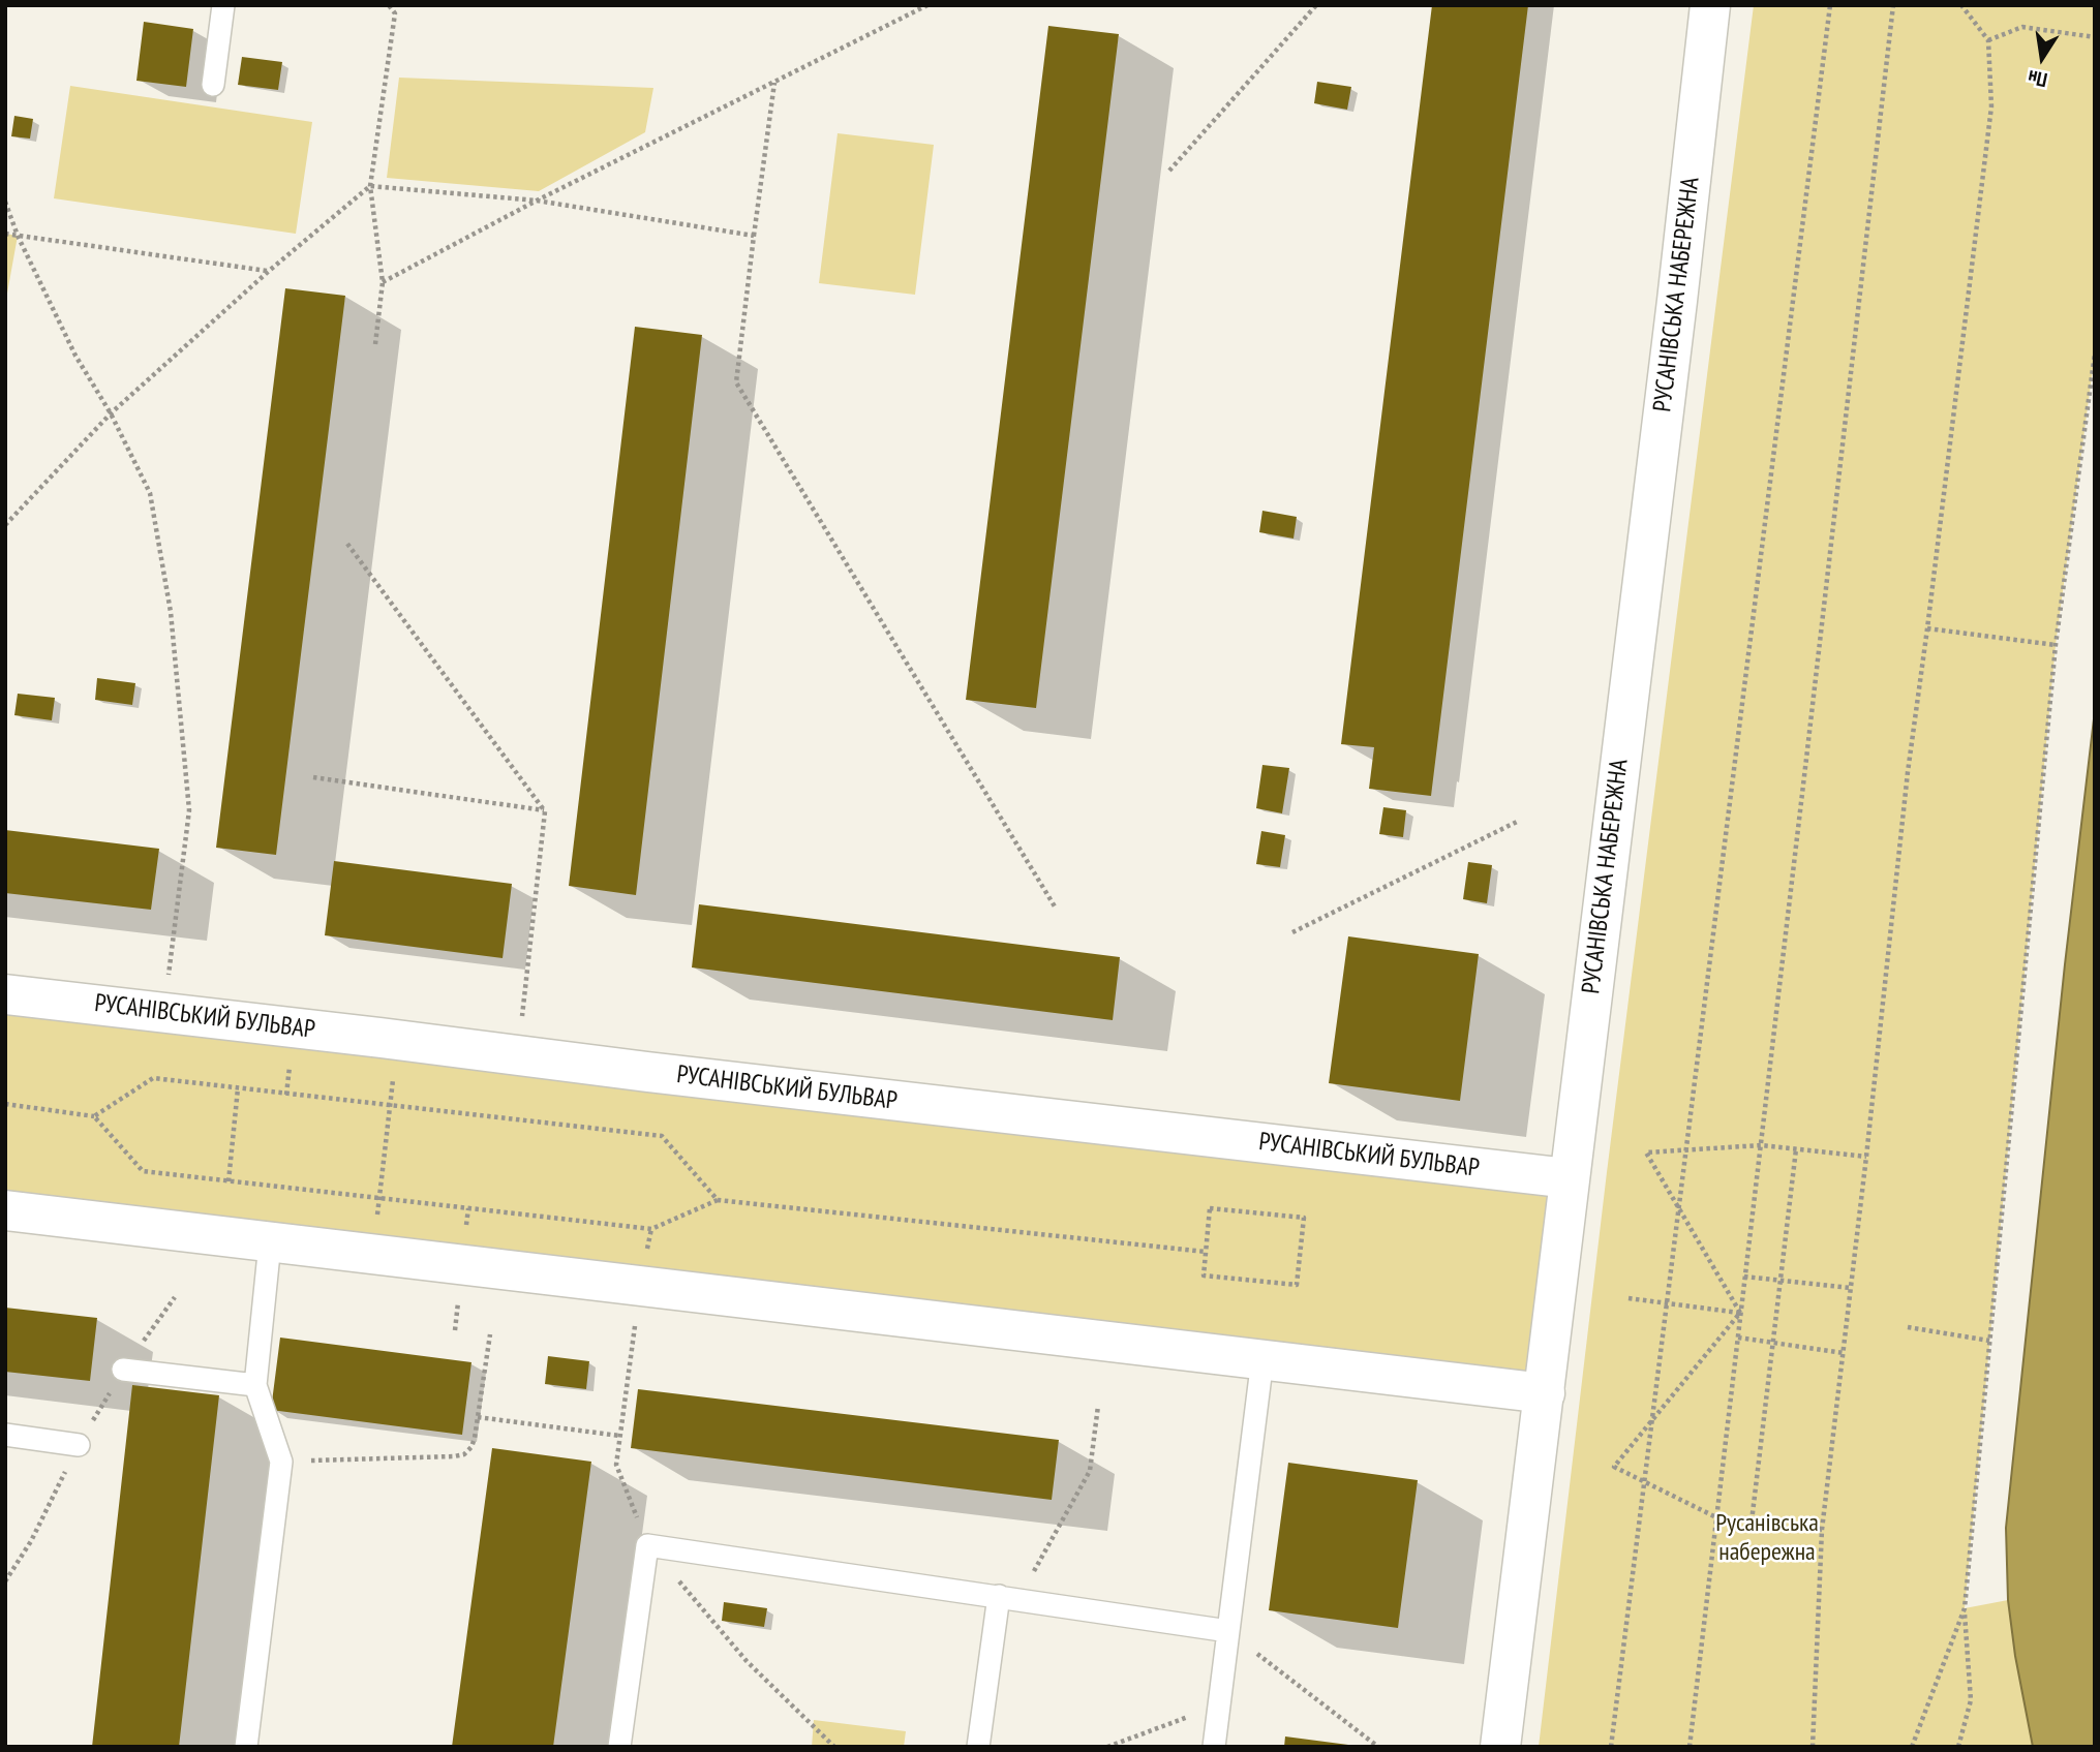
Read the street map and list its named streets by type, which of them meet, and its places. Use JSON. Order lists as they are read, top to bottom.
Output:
{
  "streets": {
    "street": ["РУСАНІВСЬКА НАБЕРЕЖНА", "РУСАНІВСЬКИЙ БУЛЬВАР"]
  },
  "crossings": [
    ["РУСАНІВСЬКА НАБЕРЕЖНА", "РУСАНІВСЬКИЙ БУЛЬВАР"]
  ],
  "parks": ["Русанівська набережна"],
  "north": "bottom"
}
